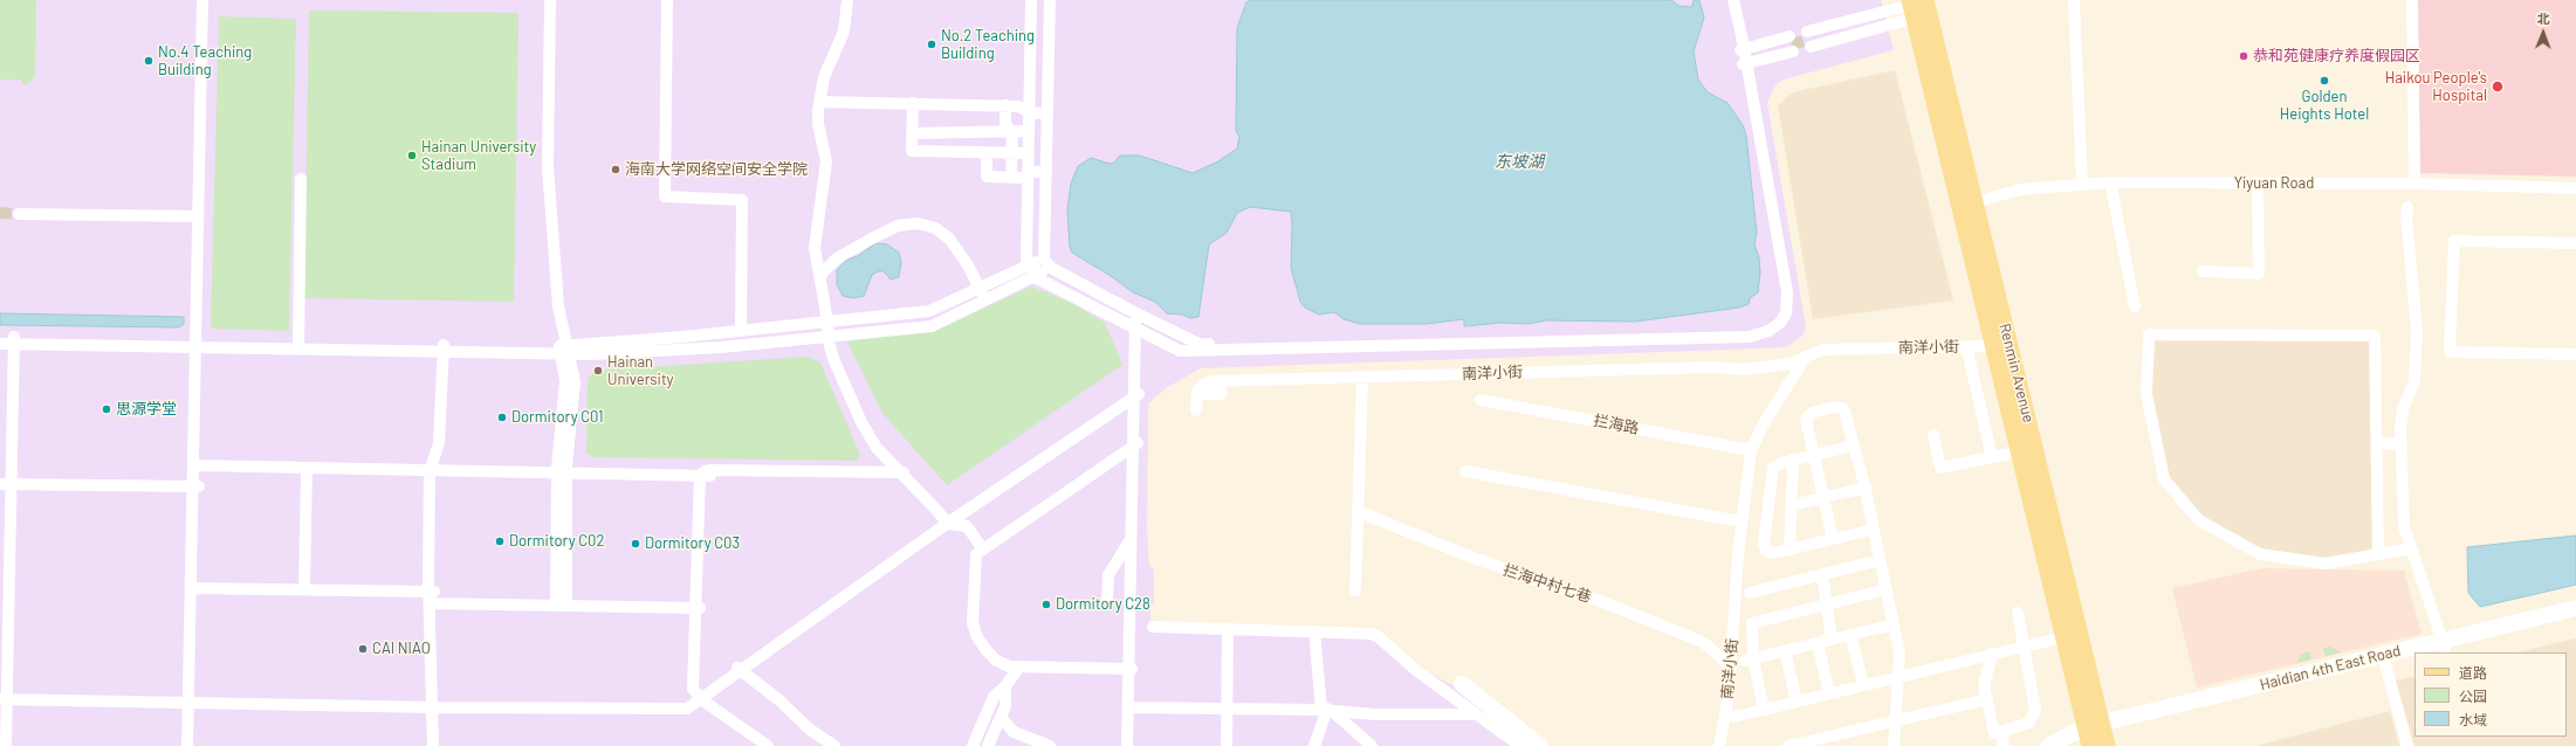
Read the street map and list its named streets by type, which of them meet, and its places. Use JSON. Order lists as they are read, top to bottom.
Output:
{
  "streets": {
    "main road": ["Renmin Avenue", "Haidian 4th East Road"],
    "street": [
      "Yiyuan Road",
      "南洋小街",
      "拦海路",
      "拦海中村七巷"
    ]
  },
  "crossings": [
    ["Yiyuan Road", "Renmin Avenue"],
    ["南洋小街", "Renmin Avenue"],
    ["南洋小街", "拦海路"],
    ["南洋小街", "拦海中村七巷"],
    ["Renmin Avenue", "Haidian 4th East Road"]
  ],
  "water": ["东坡湖"],
  "places": [
    "No.2 Teaching Building",
    "恭和苑健康疗养度假园区",
    "No.4 Teaching Building",
    "Golden Heights Hotel",
    "Haikou People's Hospital",
    "Hainan University Stadium",
    "海南大学网络空间安全学院",
    "Hainan University",
    "思源学堂",
    "Dormitory C01",
    "Dormitory C02",
    "Dormitory C03",
    "Dormitory C28",
    "CAI NIAO"
  ],
  "legend": ["道路", "公园", "水域"],
  "north": "top"
}
